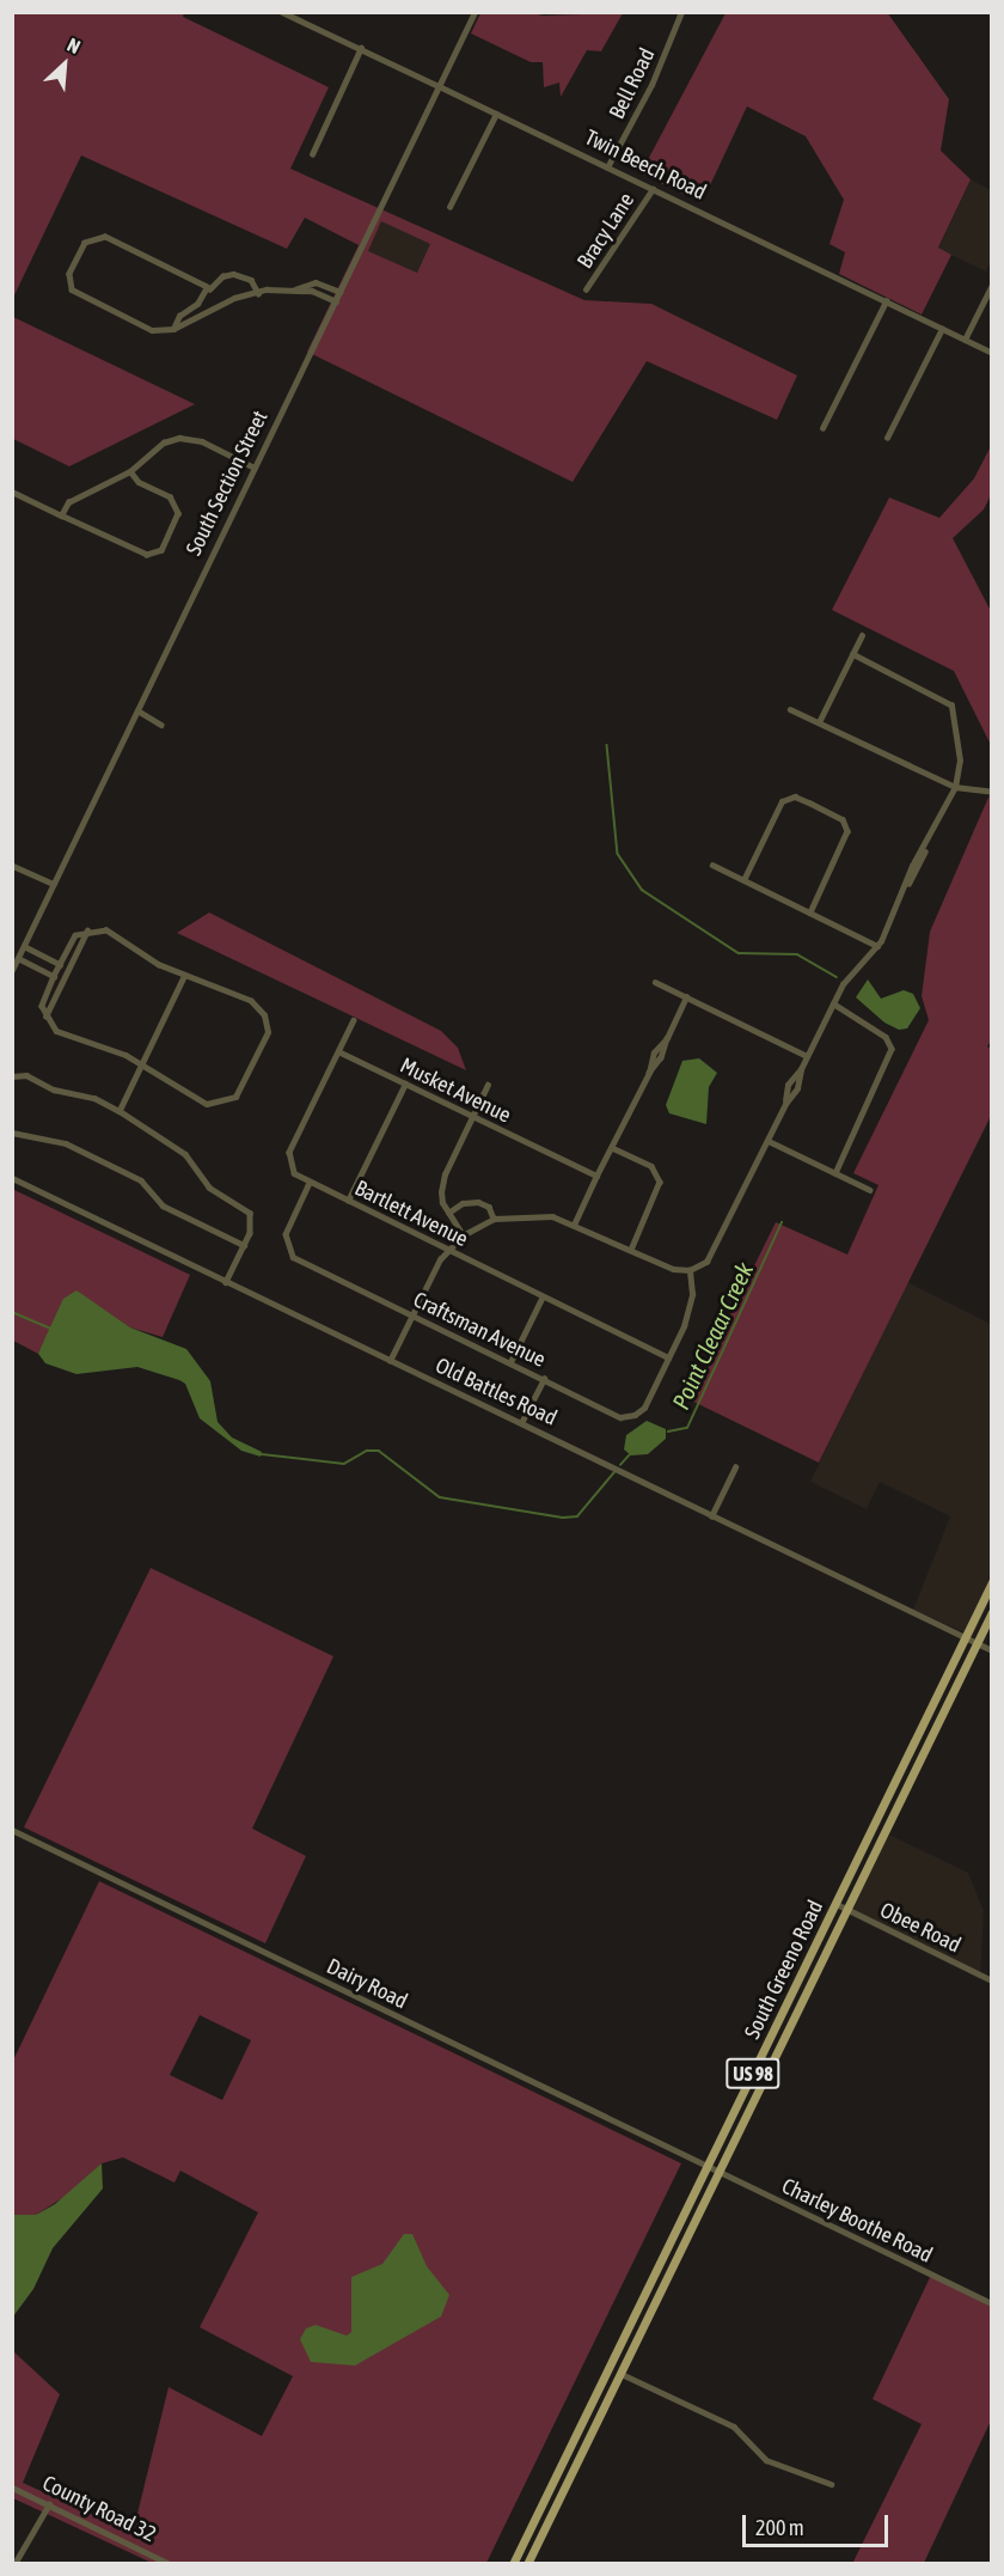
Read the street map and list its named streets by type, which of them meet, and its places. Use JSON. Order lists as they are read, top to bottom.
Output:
{
  "streets": {
    "main road": ["South Greeno Road", "US 98"],
    "street": [
      "Bell Road",
      "Twin Beech Road",
      "Bracy Lane",
      "South Section Street",
      "Musket Avenue",
      "Bartlett Avenue",
      "Craftsman Avenue",
      "Old Battles Road",
      "Obee Road",
      "Dairy Road",
      "Charley Boothe Road",
      "County Road 32"
    ]
  },
  "crossings": [
    ["Bell Road", "Twin Beech Road"],
    ["Twin Beech Road", "Bracy Lane"],
    ["Twin Beech Road", "South Section Street"],
    ["Musket Avenue", "Bartlett Avenue"],
    ["Bartlett Avenue", "Craftsman Avenue"],
    ["Old Battles Road", "South Greeno Road"],
    ["Obee Road", "South Greeno Road"],
    ["South Greeno Road", "Dairy Road"],
    ["South Greeno Road", "Charley Boothe Road"],
    ["Dairy Road", "Charley Boothe Road"]
  ],
  "water": ["Point Cleaar Creek"],
  "scale_bar": "200 m",
  "north": "top right"
}
